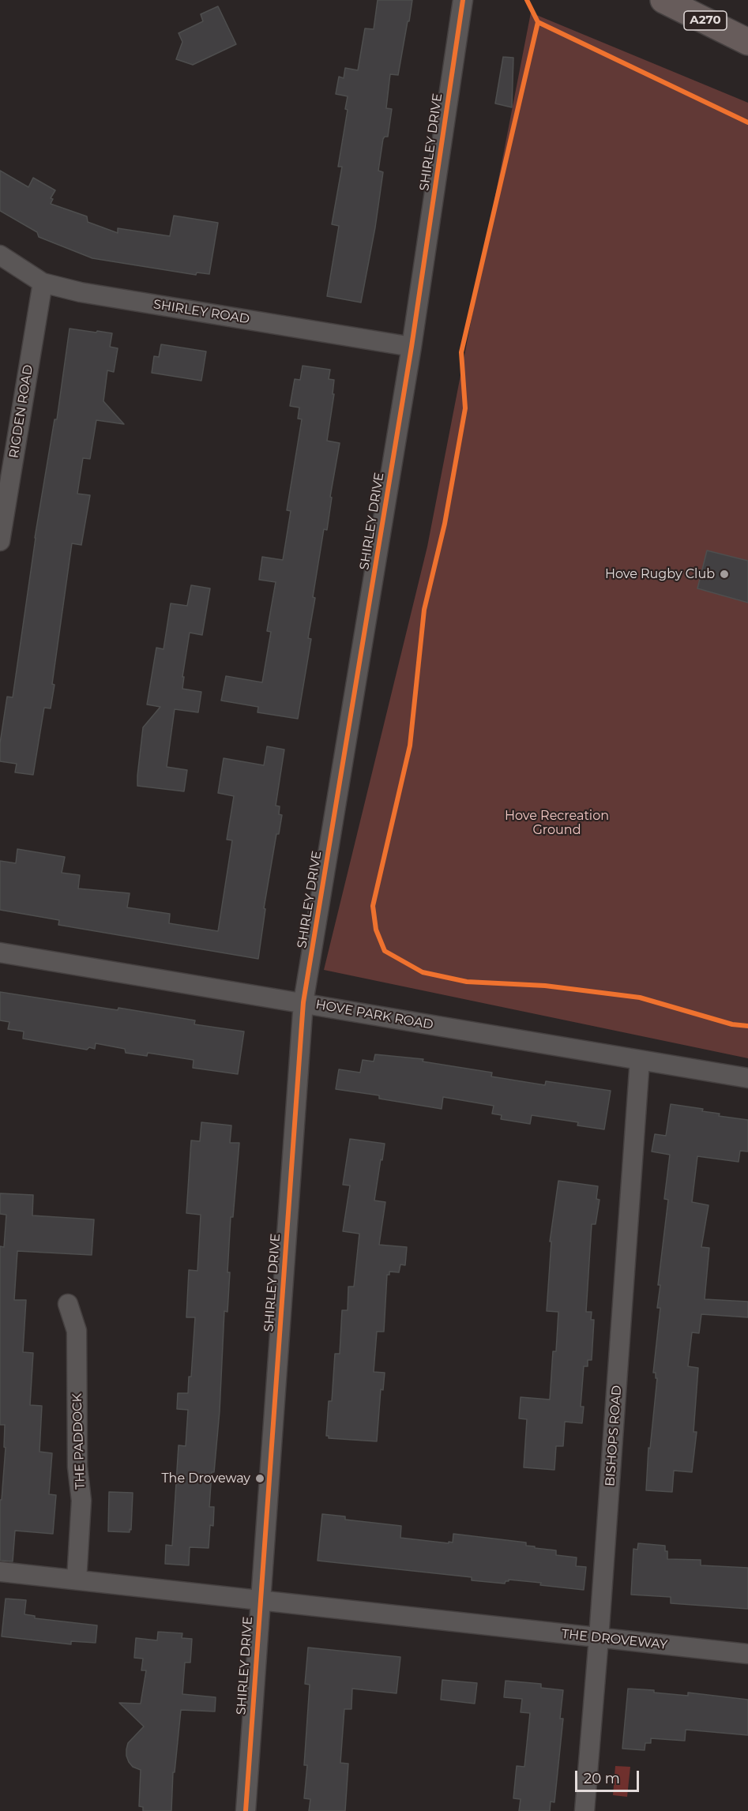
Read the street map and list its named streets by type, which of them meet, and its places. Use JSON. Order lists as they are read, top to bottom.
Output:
{
  "streets": {
    "main road": ["A270"],
    "street": [
      "SHIRLEY DRIVE",
      "SHIRLEY ROAD",
      "RIGDEN ROAD",
      "HOVE PARK ROAD",
      "BISHOPS ROAD",
      "THE PADDOCK",
      "THE DROVEWAY"
    ]
  },
  "crossings": [
    ["SHIRLEY DRIVE", "SHIRLEY ROAD"],
    ["SHIRLEY DRIVE", "HOVE PARK ROAD"],
    ["SHIRLEY DRIVE", "THE DROVEWAY"],
    ["SHIRLEY ROAD", "RIGDEN ROAD"],
    ["HOVE PARK ROAD", "BISHOPS ROAD"],
    ["BISHOPS ROAD", "THE DROVEWAY"],
    ["THE PADDOCK", "THE DROVEWAY"]
  ],
  "parks": ["Hove Recreation Ground"],
  "places": ["Hove Rugby Club", "The Droveway"],
  "scale_bar": "20 m"
}
